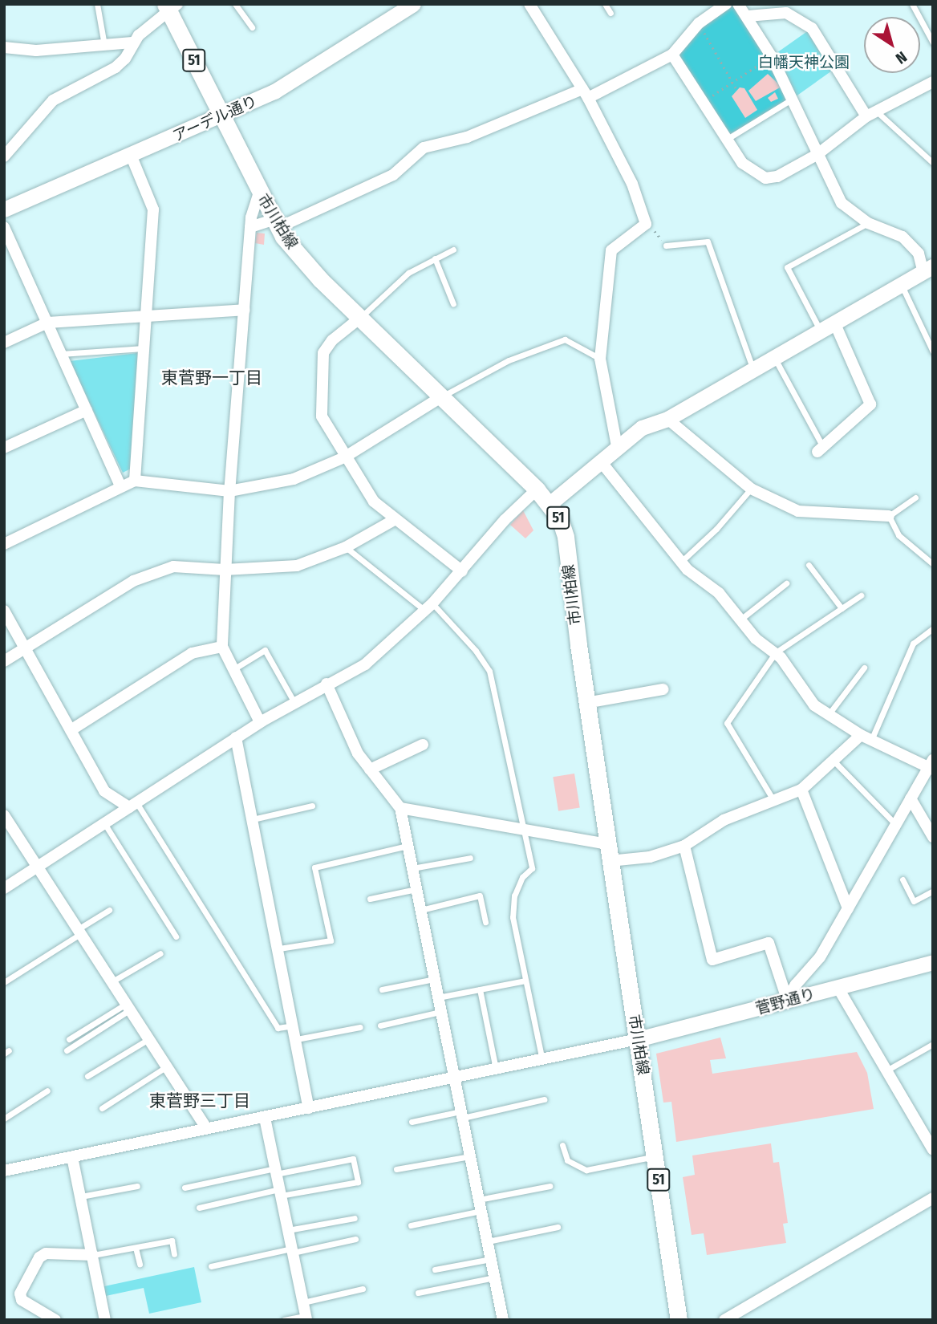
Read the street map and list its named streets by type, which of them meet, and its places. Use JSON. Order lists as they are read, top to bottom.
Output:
{
  "streets": {
    "main road": ["51", "市川柏線"],
    "street": ["アーデル通り", "菅野通り"]
  },
  "crossings": [
    ["アーデル通り", "市川柏線"],
    ["市川柏線", "菅野通り"]
  ],
  "districts": ["東菅野一丁目", "東菅野三丁目"],
  "parks": ["白幡天神公園"],
  "north": "bottom right"
}
